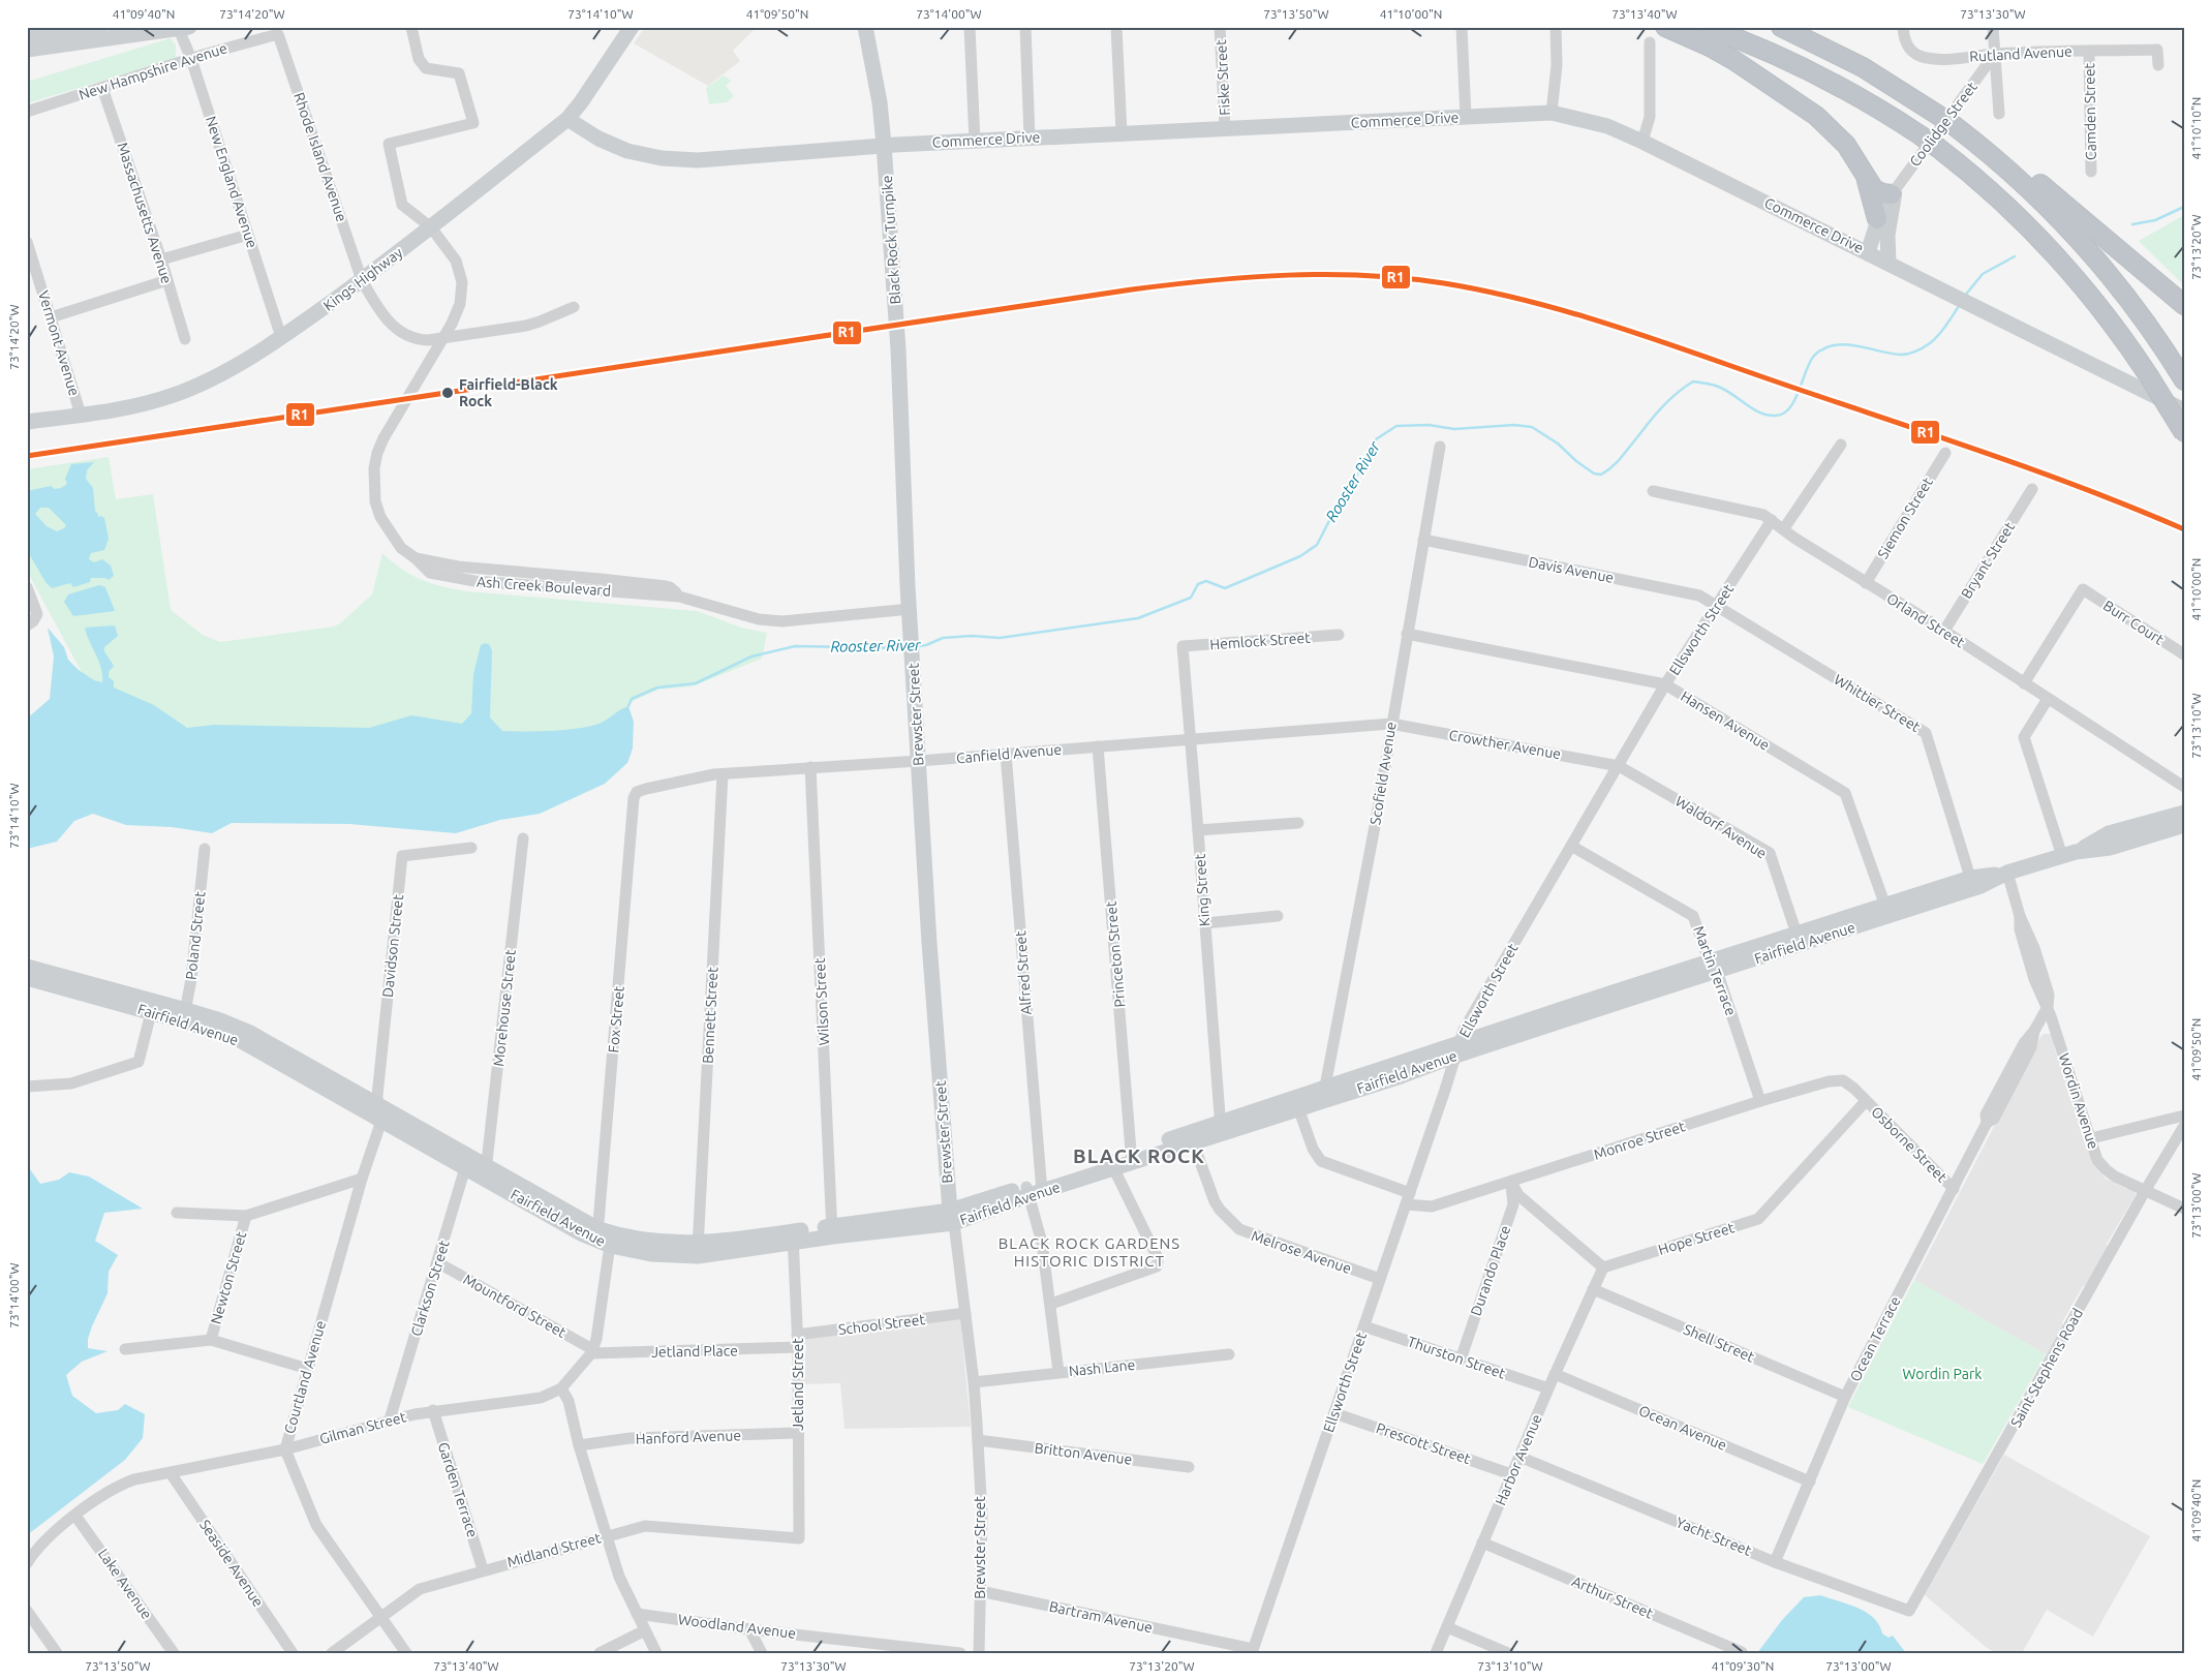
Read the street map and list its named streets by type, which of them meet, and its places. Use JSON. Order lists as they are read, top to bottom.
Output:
{
  "streets": {
    "main road": [
      "Commerce Drive",
      "Coolidge Street",
      "Black Rock Turnpike",
      "Kings Highway",
      "Brewster Street",
      "Fairfield Avenue"
    ],
    "street": [
      "Rutland Avenue",
      "New Hampshire Avenue",
      "Fiske Street",
      "Camden Street",
      "Rhode Island Avenue",
      "New England Avenue",
      "Massachusetts Avenue",
      "Vermont Avenue",
      "Siemon Street",
      "Bryant Street",
      "Davis Avenue",
      "Ash Creek Boulevard",
      "Orland Street",
      "Burr Court",
      "Ellsworth Street",
      "Hemlock Street",
      "Whittier Street",
      "Hansen Avenue",
      "Crowther Avenue",
      "Canfield Avenue",
      "Scofield Avenue",
      "Waldorf Avenue",
      "King Street",
      "Poland Street",
      "Davidson Street",
      "Princeton Street",
      "Martin Terrace",
      "Alfred Street",
      "Wilson Street",
      "Morehouse Street",
      "Bennett Street",
      "Fox Street",
      "Wordin Avenue",
      "Monroe Street",
      "Osborne Street",
      "Hope Street",
      "Melrose Avenue",
      "Durando Place",
      "Newton Street",
      "Clarkson Street",
      "Mountford Street",
      "School Street",
      "Ocean Terrace",
      "Shell Street",
      "Jetland Place",
      "Thurston Street",
      "Nash Lane",
      "Saint Stephens Road",
      "Courtland Avenue",
      "Jetland Street",
      "Gilman Street",
      "Ocean Avenue",
      "Hanford Avenue",
      "Prescott Street",
      "Britton Avenue",
      "Harbor Avenue",
      "Garden Terrace",
      "Yacht Street",
      "Midland Street",
      "Seaside Avenue",
      "Lake Avenue",
      "Arthur Street",
      "Bartram Avenue",
      "Woodland Avenue"
    ]
  },
  "crossings": [
    ["Rutland Avenue", "Camden Street"],
    ["Rutland Avenue", "Coolidge Street"],
    ["New Hampshire Avenue", "Rhode Island Avenue"],
    ["New Hampshire Avenue", "New England Avenue"],
    ["New Hampshire Avenue", "Massachusetts Avenue"],
    ["Fiske Street", "Commerce Drive"],
    ["Commerce Drive", "Coolidge Street"],
    ["Commerce Drive", "Black Rock Turnpike"],
    ["Commerce Drive", "Kings Highway"],
    ["Rhode Island Avenue", "Kings Highway"],
    ["New England Avenue", "Kings Highway"],
    ["Black Rock Turnpike", "Ash Creek Boulevard"],
    ["Black Rock Turnpike", "Brewster Street"],
    ["Kings Highway", "Vermont Avenue"],
    ["Kings Highway", "Ash Creek Boulevard"],
    ["Siemon Street", "Orland Street"],
    ["Bryant Street", "Orland Street"],
    ["Davis Avenue", "Ellsworth Street"],
    ["Davis Avenue", "Whittier Street"],
    ["Davis Avenue", "Scofield Avenue"],
    ["Ash Creek Boulevard", "Brewster Street"],
    ["Orland Street", "Burr Court"],
    ["Orland Street", "Ellsworth Street"],
    ["Ellsworth Street", "Whittier Street"],
    ["Ellsworth Street", "Hansen Avenue"],
    ["Ellsworth Street", "Crowther Avenue"],
    ["Ellsworth Street", "Waldorf Avenue"],
    ["Ellsworth Street", "Fairfield Avenue"],
    ["Ellsworth Street", "Martin Terrace"],
    ["Ellsworth Street", "Monroe Street"],
    ["Ellsworth Street", "Melrose Avenue"],
    ["Ellsworth Street", "Thurston Street"],
    ["Ellsworth Street", "Prescott Street"],
    ["Ellsworth Street", "Bartram Avenue"],
    ["Hemlock Street", "King Street"],
    ["Whittier Street", "Fairfield Avenue"],
    ["Brewster Street", "Canfield Avenue"],
    ["Brewster Street", "Fairfield Avenue"],
    ["Brewster Street", "School Street"],
    ["Brewster Street", "Nash Lane"],
    ["Brewster Street", "Britton Avenue"],
    ["Brewster Street", "Bartram Avenue"],
    ["Hansen Avenue", "Scofield Avenue"],
    ["Hansen Avenue", "Fairfield Avenue"],
    ["Crowther Avenue", "Canfield Avenue"],
    ["Crowther Avenue", "Scofield Avenue"],
    ["Crowther Avenue", "Waldorf Avenue"],
    ["Canfield Avenue", "Scofield Avenue"],
    ["Canfield Avenue", "King Street"],
    ["Canfield Avenue", "Princeton Street"],
    ["Canfield Avenue", "Alfred Street"],
    ["Canfield Avenue", "Wilson Street"],
    ["Canfield Avenue", "Bennett Street"],
    ["Canfield Avenue", "Fox Street"],
    ["Scofield Avenue", "Fairfield Avenue"],
    ["Waldorf Avenue", "Fairfield Avenue"],
    ["King Street", "Fairfield Avenue"],
    ["Poland Street", "Fairfield Avenue"],
    ["Fairfield Avenue", "Davidson Street"],
    ["Fairfield Avenue", "Princeton Street"],
    ["Fairfield Avenue", "Martin Terrace"],
    ["Fairfield Avenue", "Alfred Street"],
    ["Fairfield Avenue", "Wilson Street"],
    ["Fairfield Avenue", "Morehouse Street"],
    ["Fairfield Avenue", "Bennett Street"],
    ["Fairfield Avenue", "Fox Street"],
    ["Fairfield Avenue", "Wordin Avenue"],
    ["Fairfield Avenue", "Monroe Street"],
    ["Fairfield Avenue", "Melrose Avenue"],
    ["Fairfield Avenue", "Clarkson Street"],
    ["Fairfield Avenue", "Courtland Avenue"],
    ["Fairfield Avenue", "Jetland Street"],
    ["Davidson Street", "Courtland Avenue"],
    ["Martin Terrace", "Monroe Street"],
    ["Alfred Street", "Nash Lane"],
    ["Wordin Avenue", "Ocean Terrace"],
    ["Wordin Avenue", "Saint Stephens Road"],
    ["Monroe Street", "Osborne Street"],
    ["Monroe Street", "Hope Street"],
    ["Monroe Street", "Durando Place"],
    ["Osborne Street", "Hope Street"],
    ["Osborne Street", "Ocean Terrace"],
    ["Hope Street", "Harbor Avenue"],
    ["Durando Place", "Thurston Street"],
    ["Clarkson Street", "Mountford Street"],
    ["Clarkson Street", "Gilman Street"],
    ["Mountford Street", "Jetland Place"],
    ["School Street", "Jetland Street"],
    ["Ocean Terrace", "Shell Street"],
    ["Ocean Terrace", "Ocean Avenue"],
    ["Ocean Terrace", "Yacht Street"],
    ["Shell Street", "Harbor Avenue"],
    ["Jetland Place", "Jetland Street"],
    ["Thurston Street", "Harbor Avenue"],
    ["Saint Stephens Road", "Yacht Street"],
    ["Courtland Avenue", "Gilman Street"],
    ["Courtland Avenue", "Midland Street"],
    ["Jetland Street", "Hanford Avenue"],
    ["Jetland Street", "Midland Street"],
    ["Gilman Street", "Garden Terrace"],
    ["Gilman Street", "Seaside Avenue"],
    ["Gilman Street", "Lake Avenue"],
    ["Ocean Avenue", "Harbor Avenue"],
    ["Prescott Street", "Harbor Avenue"],
    ["Harbor Avenue", "Yacht Street"],
    ["Harbor Avenue", "Arthur Street"],
    ["Garden Terrace", "Midland Street"]
  ],
  "districts": ["BLACK ROCK", "BLACK ROCK GARDENS HISTORIC DISTRICT"],
  "water": ["Rooster River"],
  "parks": ["Wordin Park"],
  "places": ["Fairfield-Black Rock"],
  "lines": ["transit line R1"],
  "coordinates": [
    "41°09'40\"N",
    "73°14'20\"W",
    "73°14'10\"W",
    "41°09'50\"N",
    "73°14'00\"W",
    "73°13'50\"W",
    "41°10'00\"N",
    "73°13'40\"W",
    "73°13'30\"W",
    "41°10'10\"N",
    "73°13'20\"W",
    "73°13'10\"W",
    "73°13'00\"W",
    "41°09'30\"N"
  ]
}
